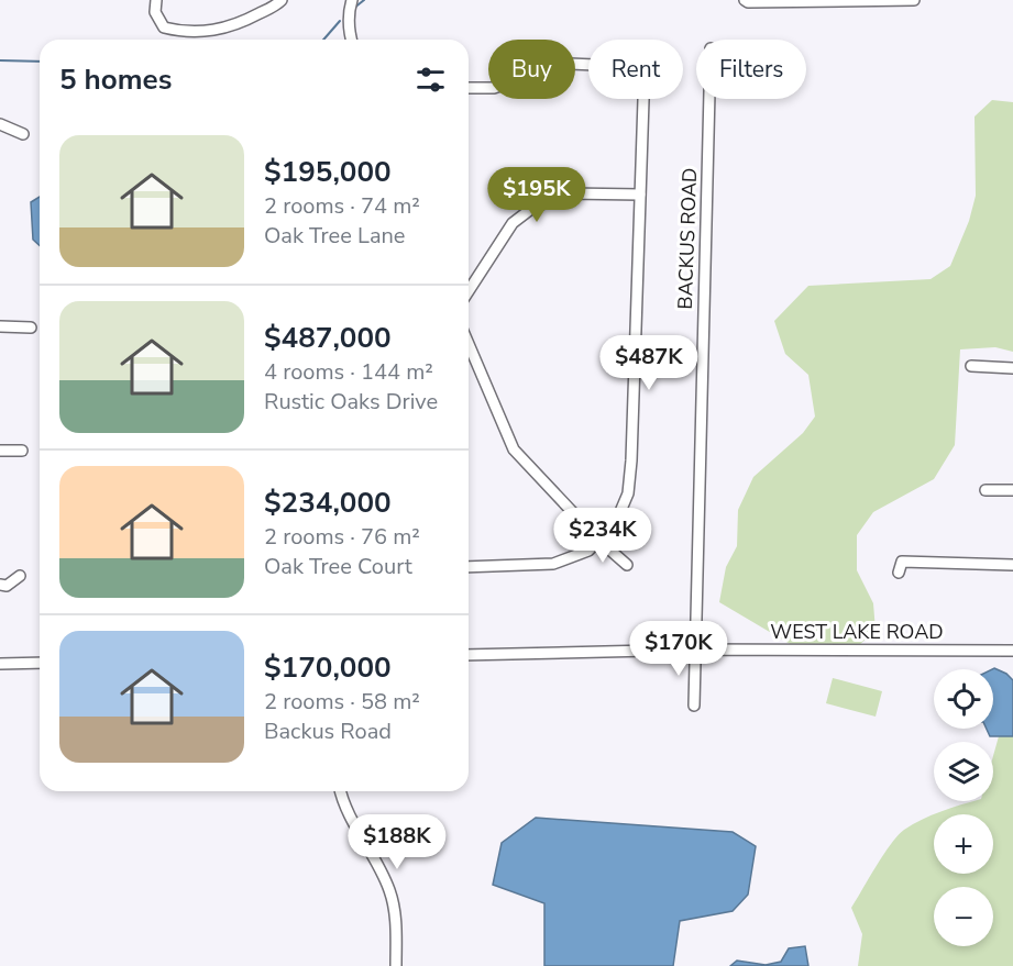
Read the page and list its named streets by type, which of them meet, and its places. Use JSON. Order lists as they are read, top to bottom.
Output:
{
  "streets": {
    "street": ["BACKUS ROAD", "WEST LAKE ROAD"]
  },
  "crossings": [
    ["BACKUS ROAD", "WEST LAKE ROAD"]
  ],
  "page": {
    "chip": ["Buy", "Rent", "Filters"],
    "heading": "5 homes",
    "list": [
      {
        "name": "$195,000",
        "note": "2 rooms · 74 m² · Oak Tree Lane"
      },
      {
        "name": "$487,000",
        "note": "4 rooms · 144 m² · Rustic Oaks Drive"
      },
      {
        "name": "$234,000",
        "note": "2 rooms · 76 m² · Oak Tree Court"
      },
      {
        "name": "$170,000",
        "note": "2 rooms · 58 m² · Backus Road"
      }
    ],
    "price": [
      "$195K",
      "$487K",
      "$234K",
      "$170K",
      "$188K"
    ],
    "map_buttons": ["+", "−"]
  }
}
